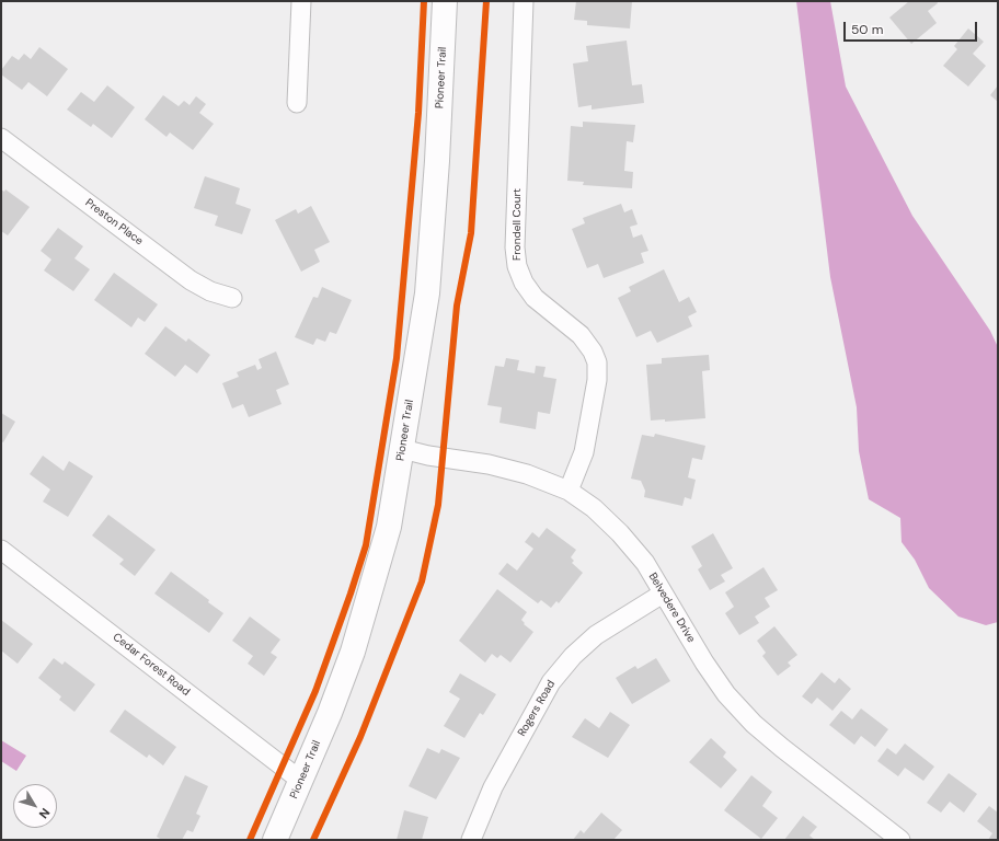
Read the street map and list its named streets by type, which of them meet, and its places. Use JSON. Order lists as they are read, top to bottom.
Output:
{
  "streets": {
    "main road": ["Pioneer Trail"],
    "street": [
      "Preston Place",
      "Frondell Court",
      "Belvedere Drive",
      "Cedar Forest Road",
      "Rogers Road"
    ]
  },
  "crossings": [
    ["Pioneer Trail", "Belvedere Drive"],
    ["Pioneer Trail", "Cedar Forest Road"],
    ["Frondell Court", "Belvedere Drive"],
    ["Belvedere Drive", "Rogers Road"]
  ],
  "scale_bar": "50 m",
  "north": "bottom right"
}
